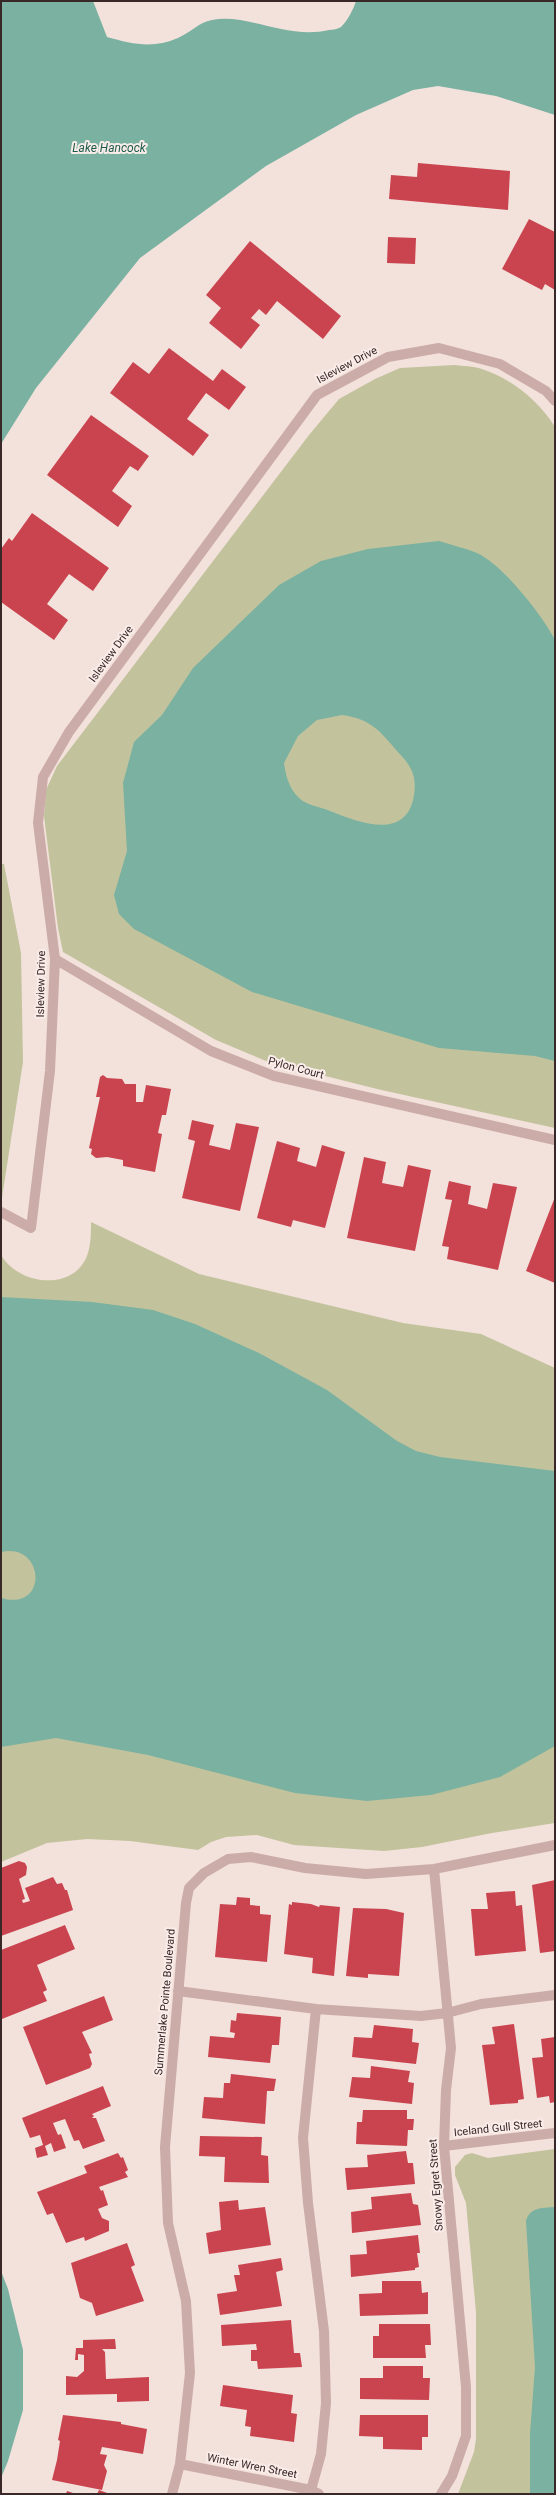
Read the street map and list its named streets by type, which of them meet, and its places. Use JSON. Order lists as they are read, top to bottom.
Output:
{
  "streets": {
    "street": [
      "Isleview Drive",
      "Pylon Court",
      "Summerlake Pointe Boulevard",
      "Iceland Gull Street",
      "Snowy Egret Street",
      "Winter Wren Street"
    ]
  },
  "crossings": [
    ["Isleview Drive", "Pylon Court"],
    ["Summerlake Pointe Boulevard", "Snowy Egret Street"],
    ["Summerlake Pointe Boulevard", "Winter Wren Street"],
    ["Iceland Gull Street", "Snowy Egret Street"]
  ],
  "water": ["Lake Hancock"]
}
